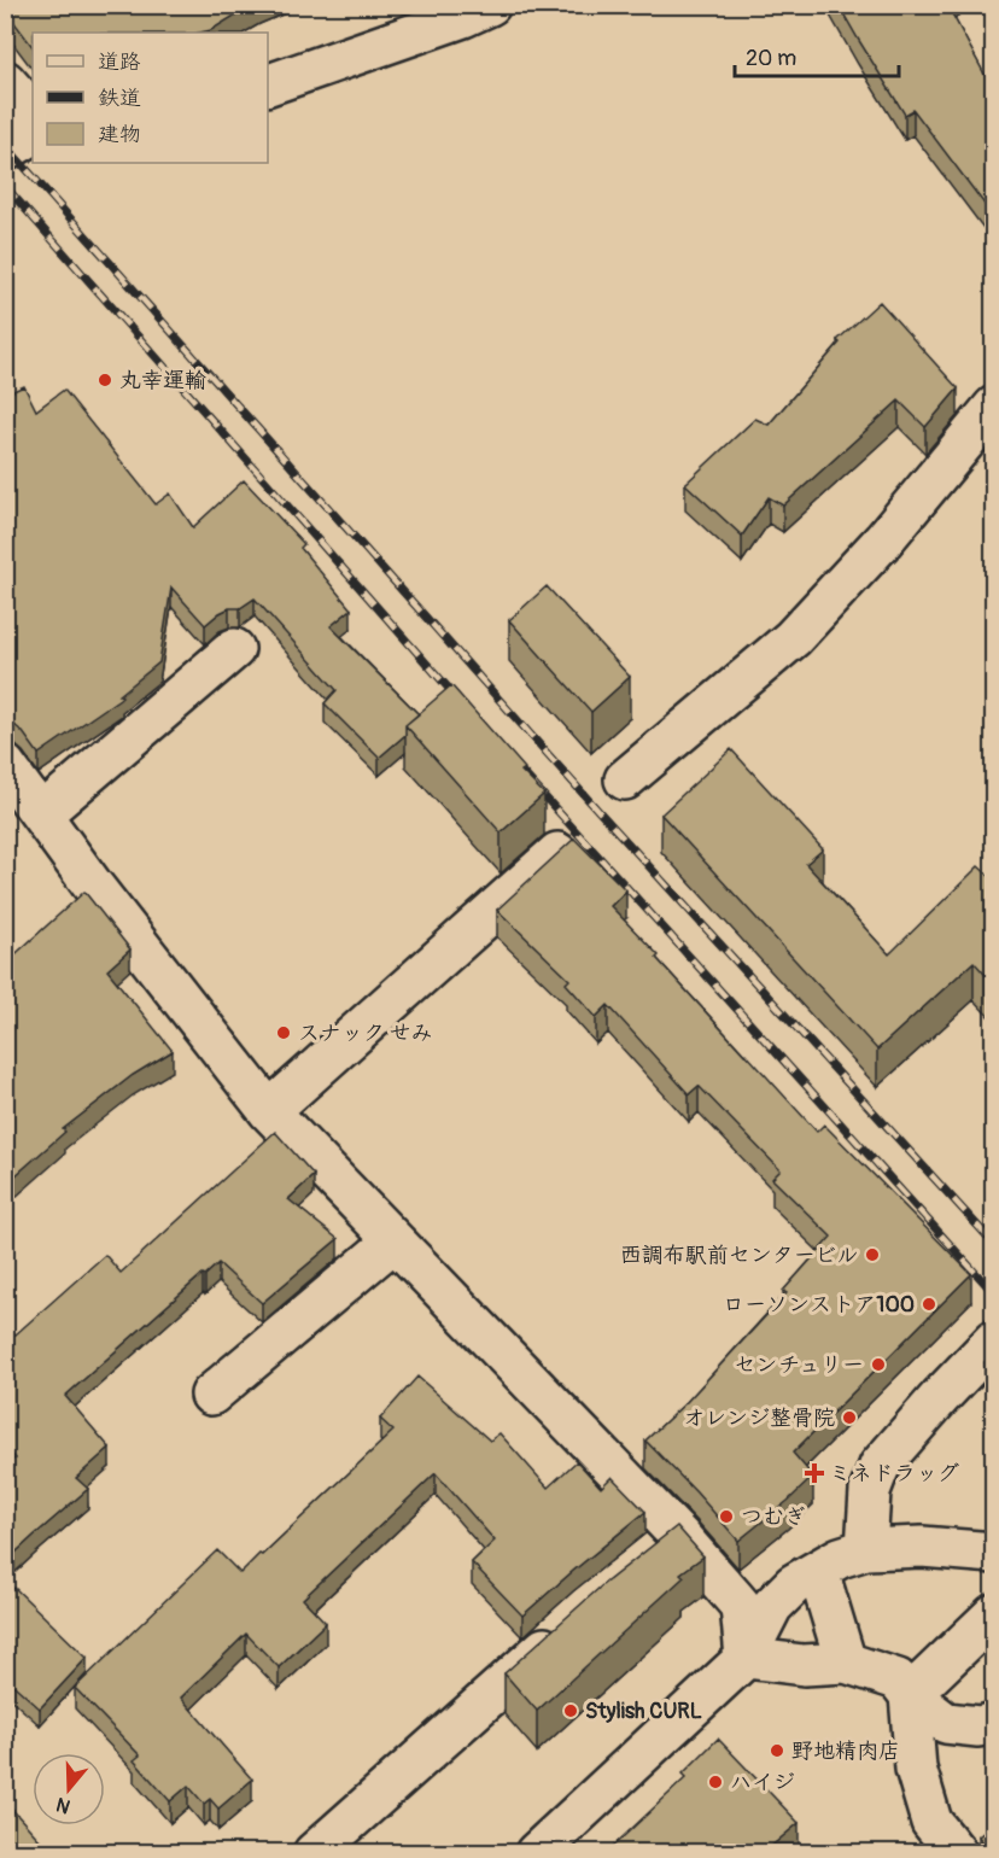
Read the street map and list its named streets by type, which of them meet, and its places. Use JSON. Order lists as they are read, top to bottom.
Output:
{
  "places": {
    "other": [
      "丸幸運輸",
      "スナック せみ",
      "西調布駅前センタービル",
      "ローソンストア100",
      "センチュリー",
      "オレンジ整骨院",
      "つむぎ",
      "Stylish CURL",
      "野地精肉店",
      "ハイジ"
    ],
    "health": ["ミネドラッグ"]
  },
  "legend": ["道路", "鉄道", "建物"],
  "scale_bar": "20 m",
  "north": "bottom"
}
